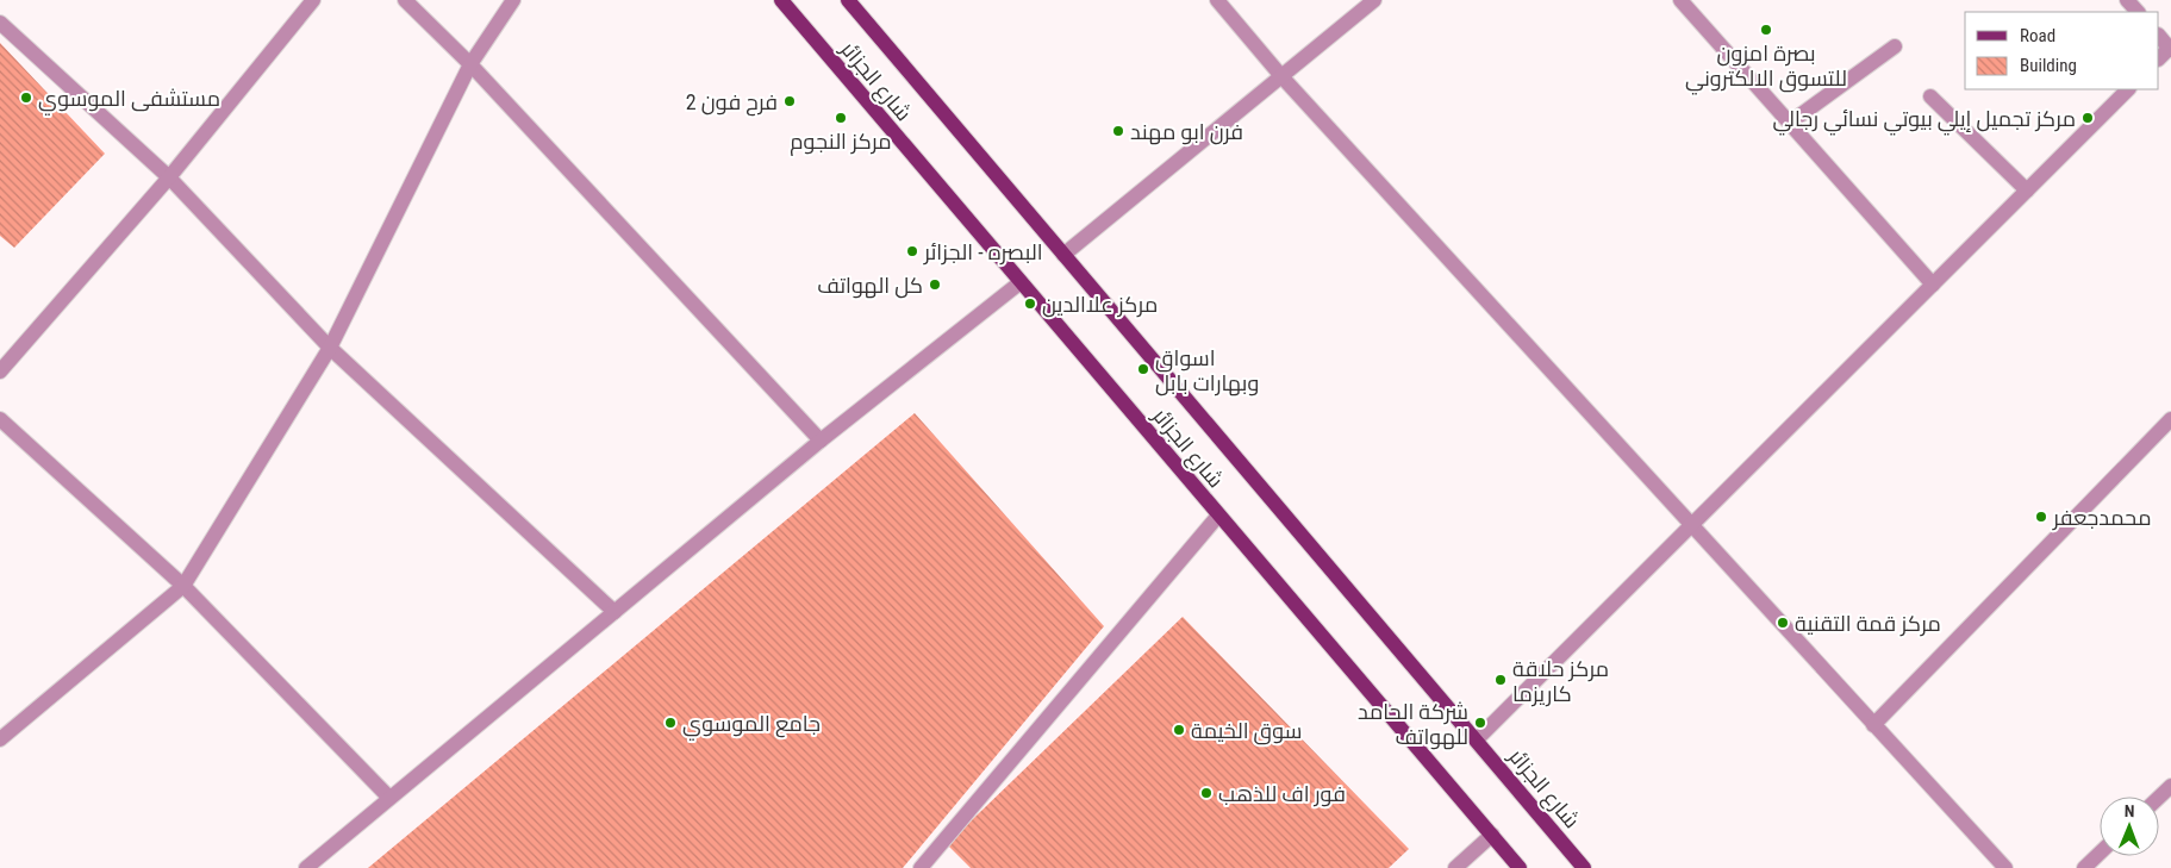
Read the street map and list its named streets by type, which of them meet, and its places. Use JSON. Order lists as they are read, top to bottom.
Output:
{
  "streets": {
    "main road": ["شارع الجزائر"]
  },
  "places": [
    "بصرة امزون للتسوق الالكتروني",
    "مستشفى الموسوي",
    "فرح فون 2",
    "مركز النجوم",
    "مركز تجميل إيلي بيوتي نسائي رجالي",
    "فرن ابو مهند",
    "البصره - الجزائر",
    "كل الهواتف",
    "مركز علاالدين",
    "اسواق وبهارات بابل",
    "محمدجعفر",
    "مركز قمة التقنية",
    "مركز حلاقة كاريزما",
    "جامع الموسوي",
    "شركة الحامد للهواتف",
    "سوق الخيمة",
    "فور اف للذهب"
  ],
  "legend": ["Road", "Building"],
  "north": "top"
}
